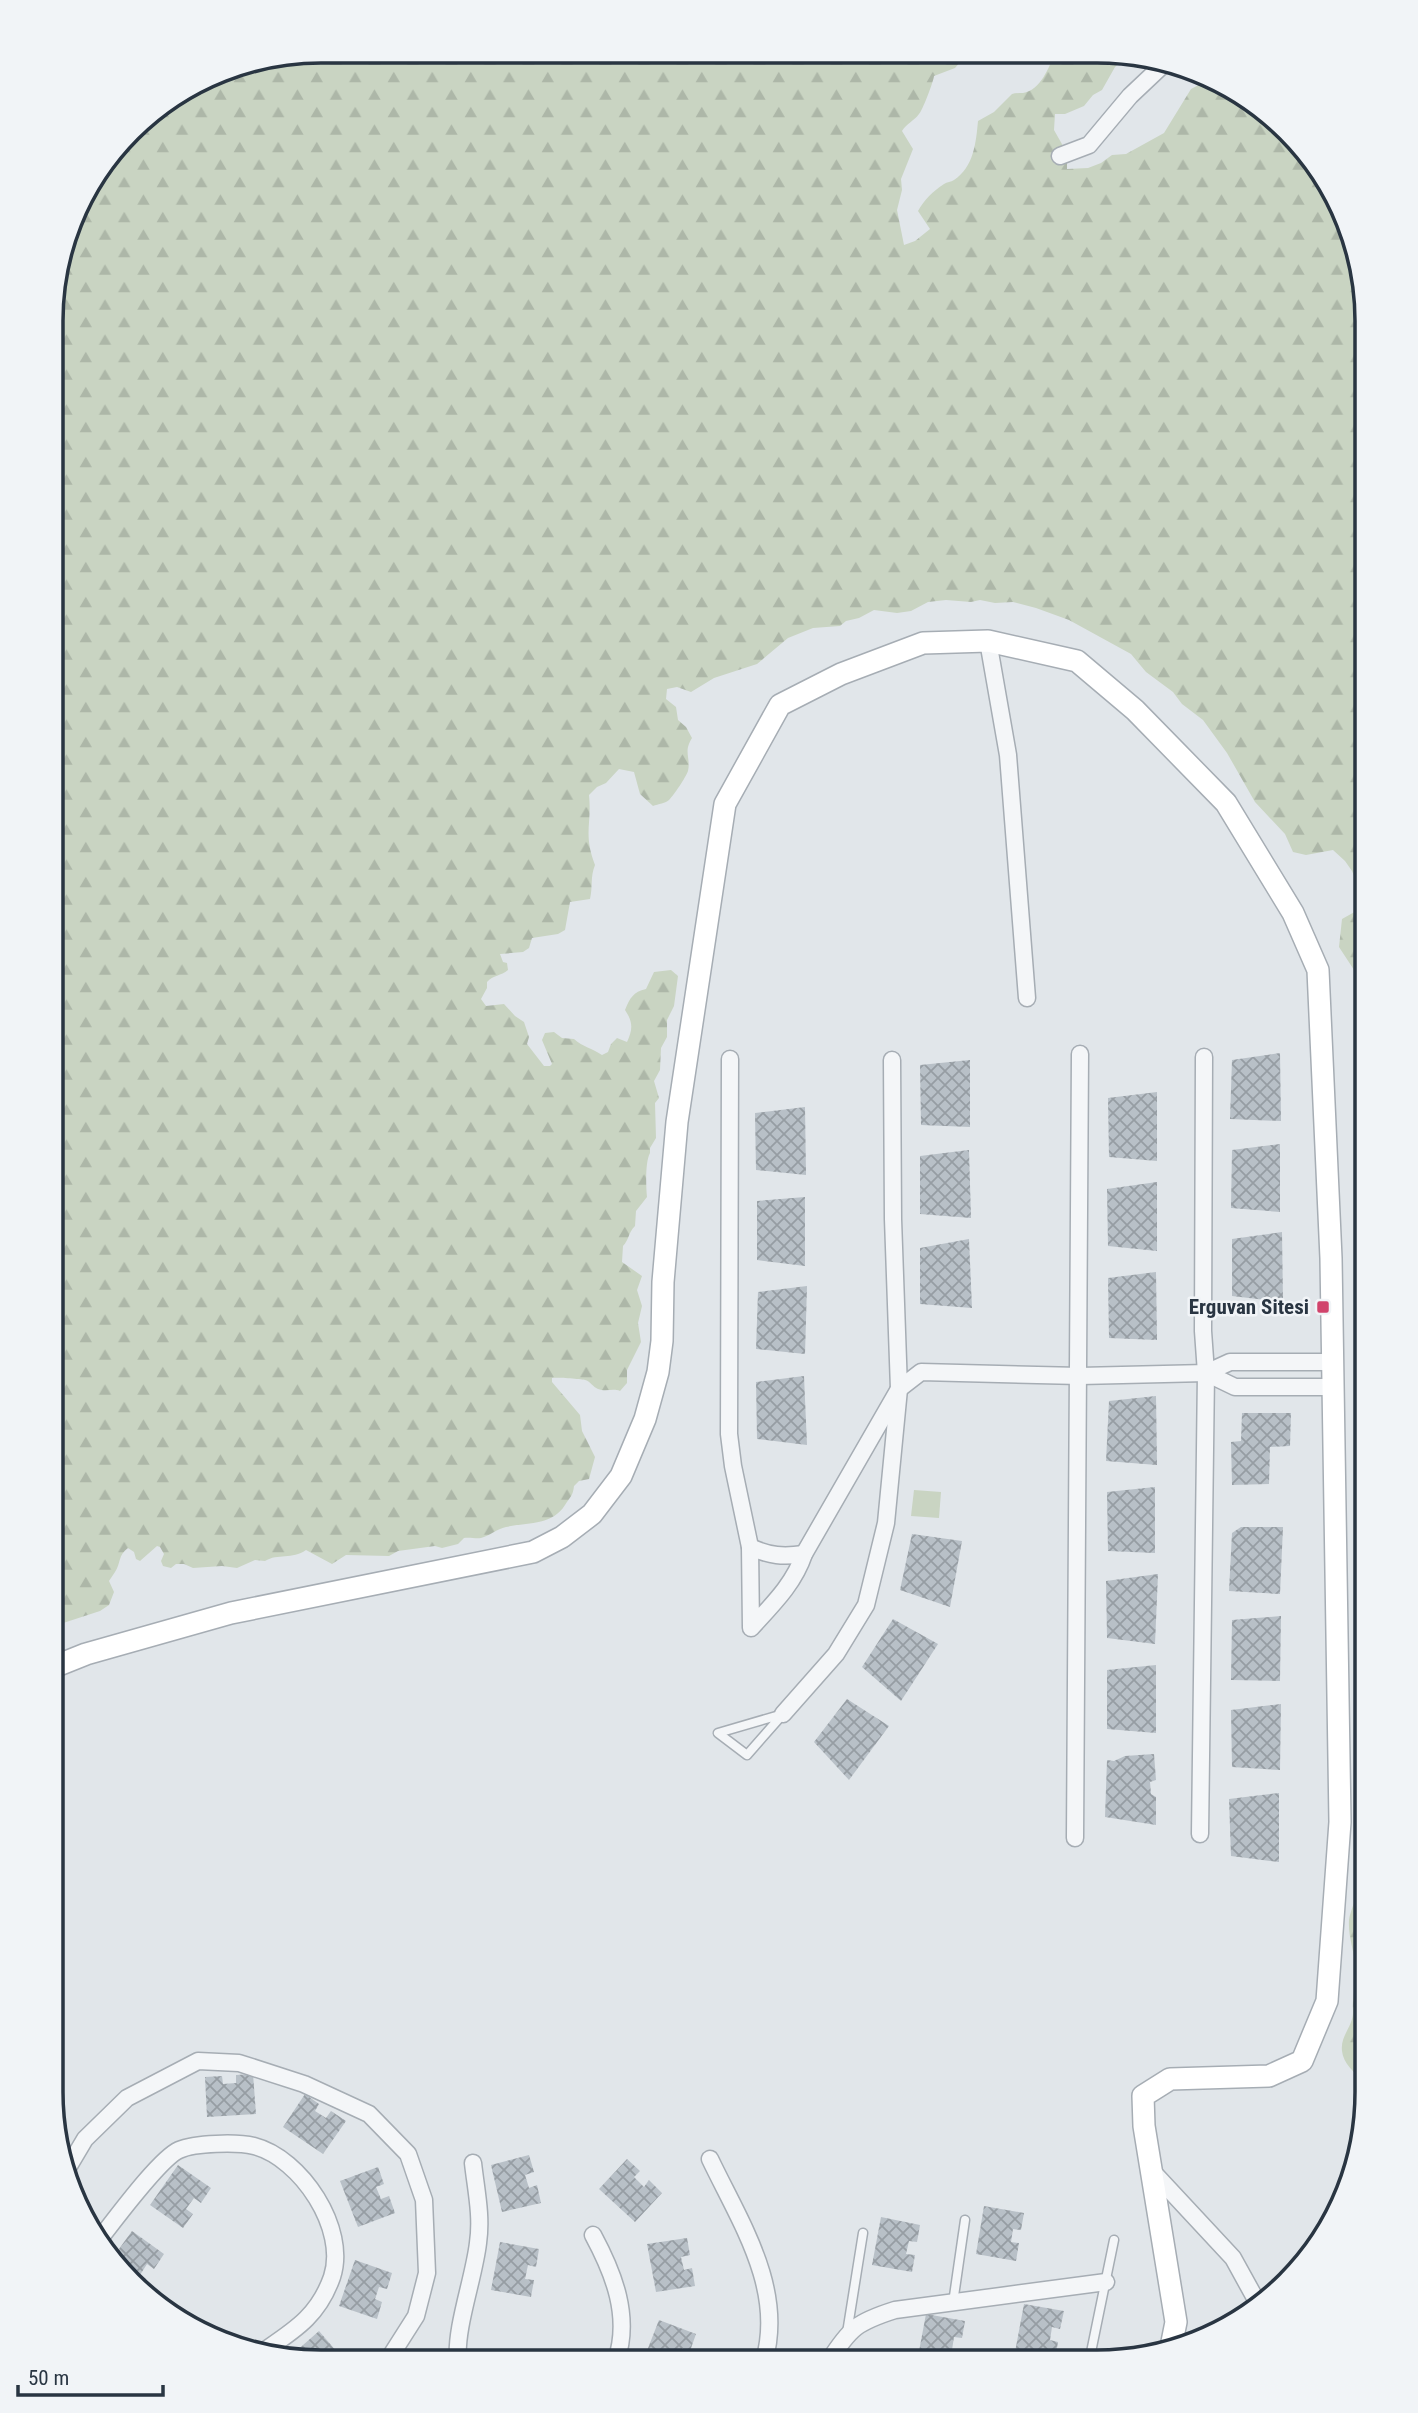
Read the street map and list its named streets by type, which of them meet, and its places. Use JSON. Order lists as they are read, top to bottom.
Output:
{
  "places": {
    "transit": ["Erguvan Sitesi"]
  },
  "scale_bar": "50 m"
}
